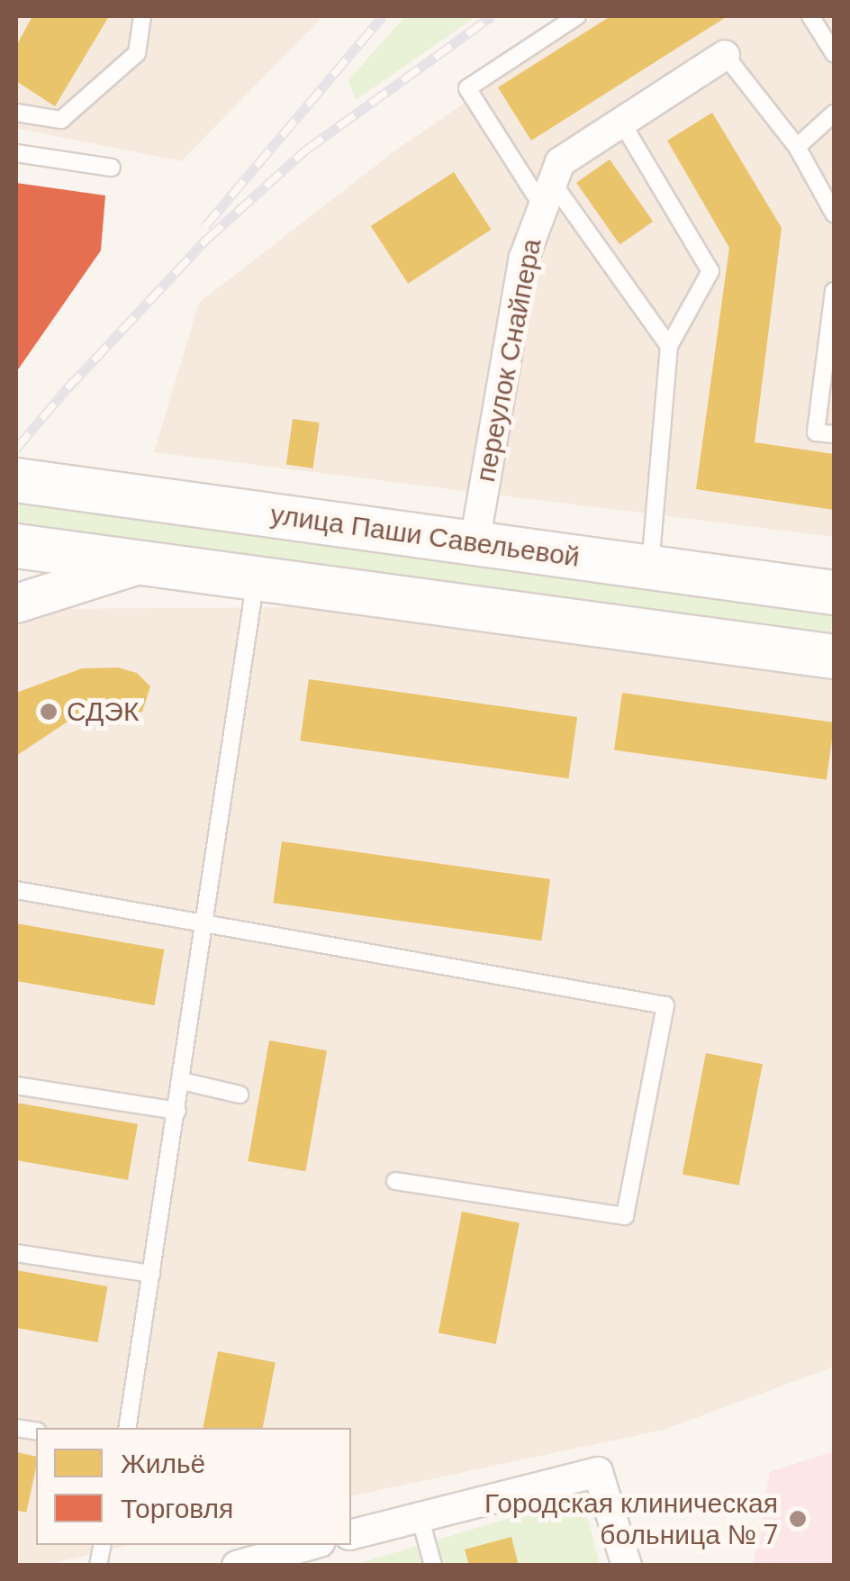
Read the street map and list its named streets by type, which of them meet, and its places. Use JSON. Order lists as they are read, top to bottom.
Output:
{
  "streets": {
    "main road": ["улица Паши Савельевой"],
    "street": ["переулок Снайпера"]
  },
  "crossings": [
    ["переулок Снайпера", "улица Паши Савельевой"]
  ],
  "places": ["СДЭК", "Городская клиническая больница № 7"],
  "legend": ["Жильё", "Торговля"]
}
